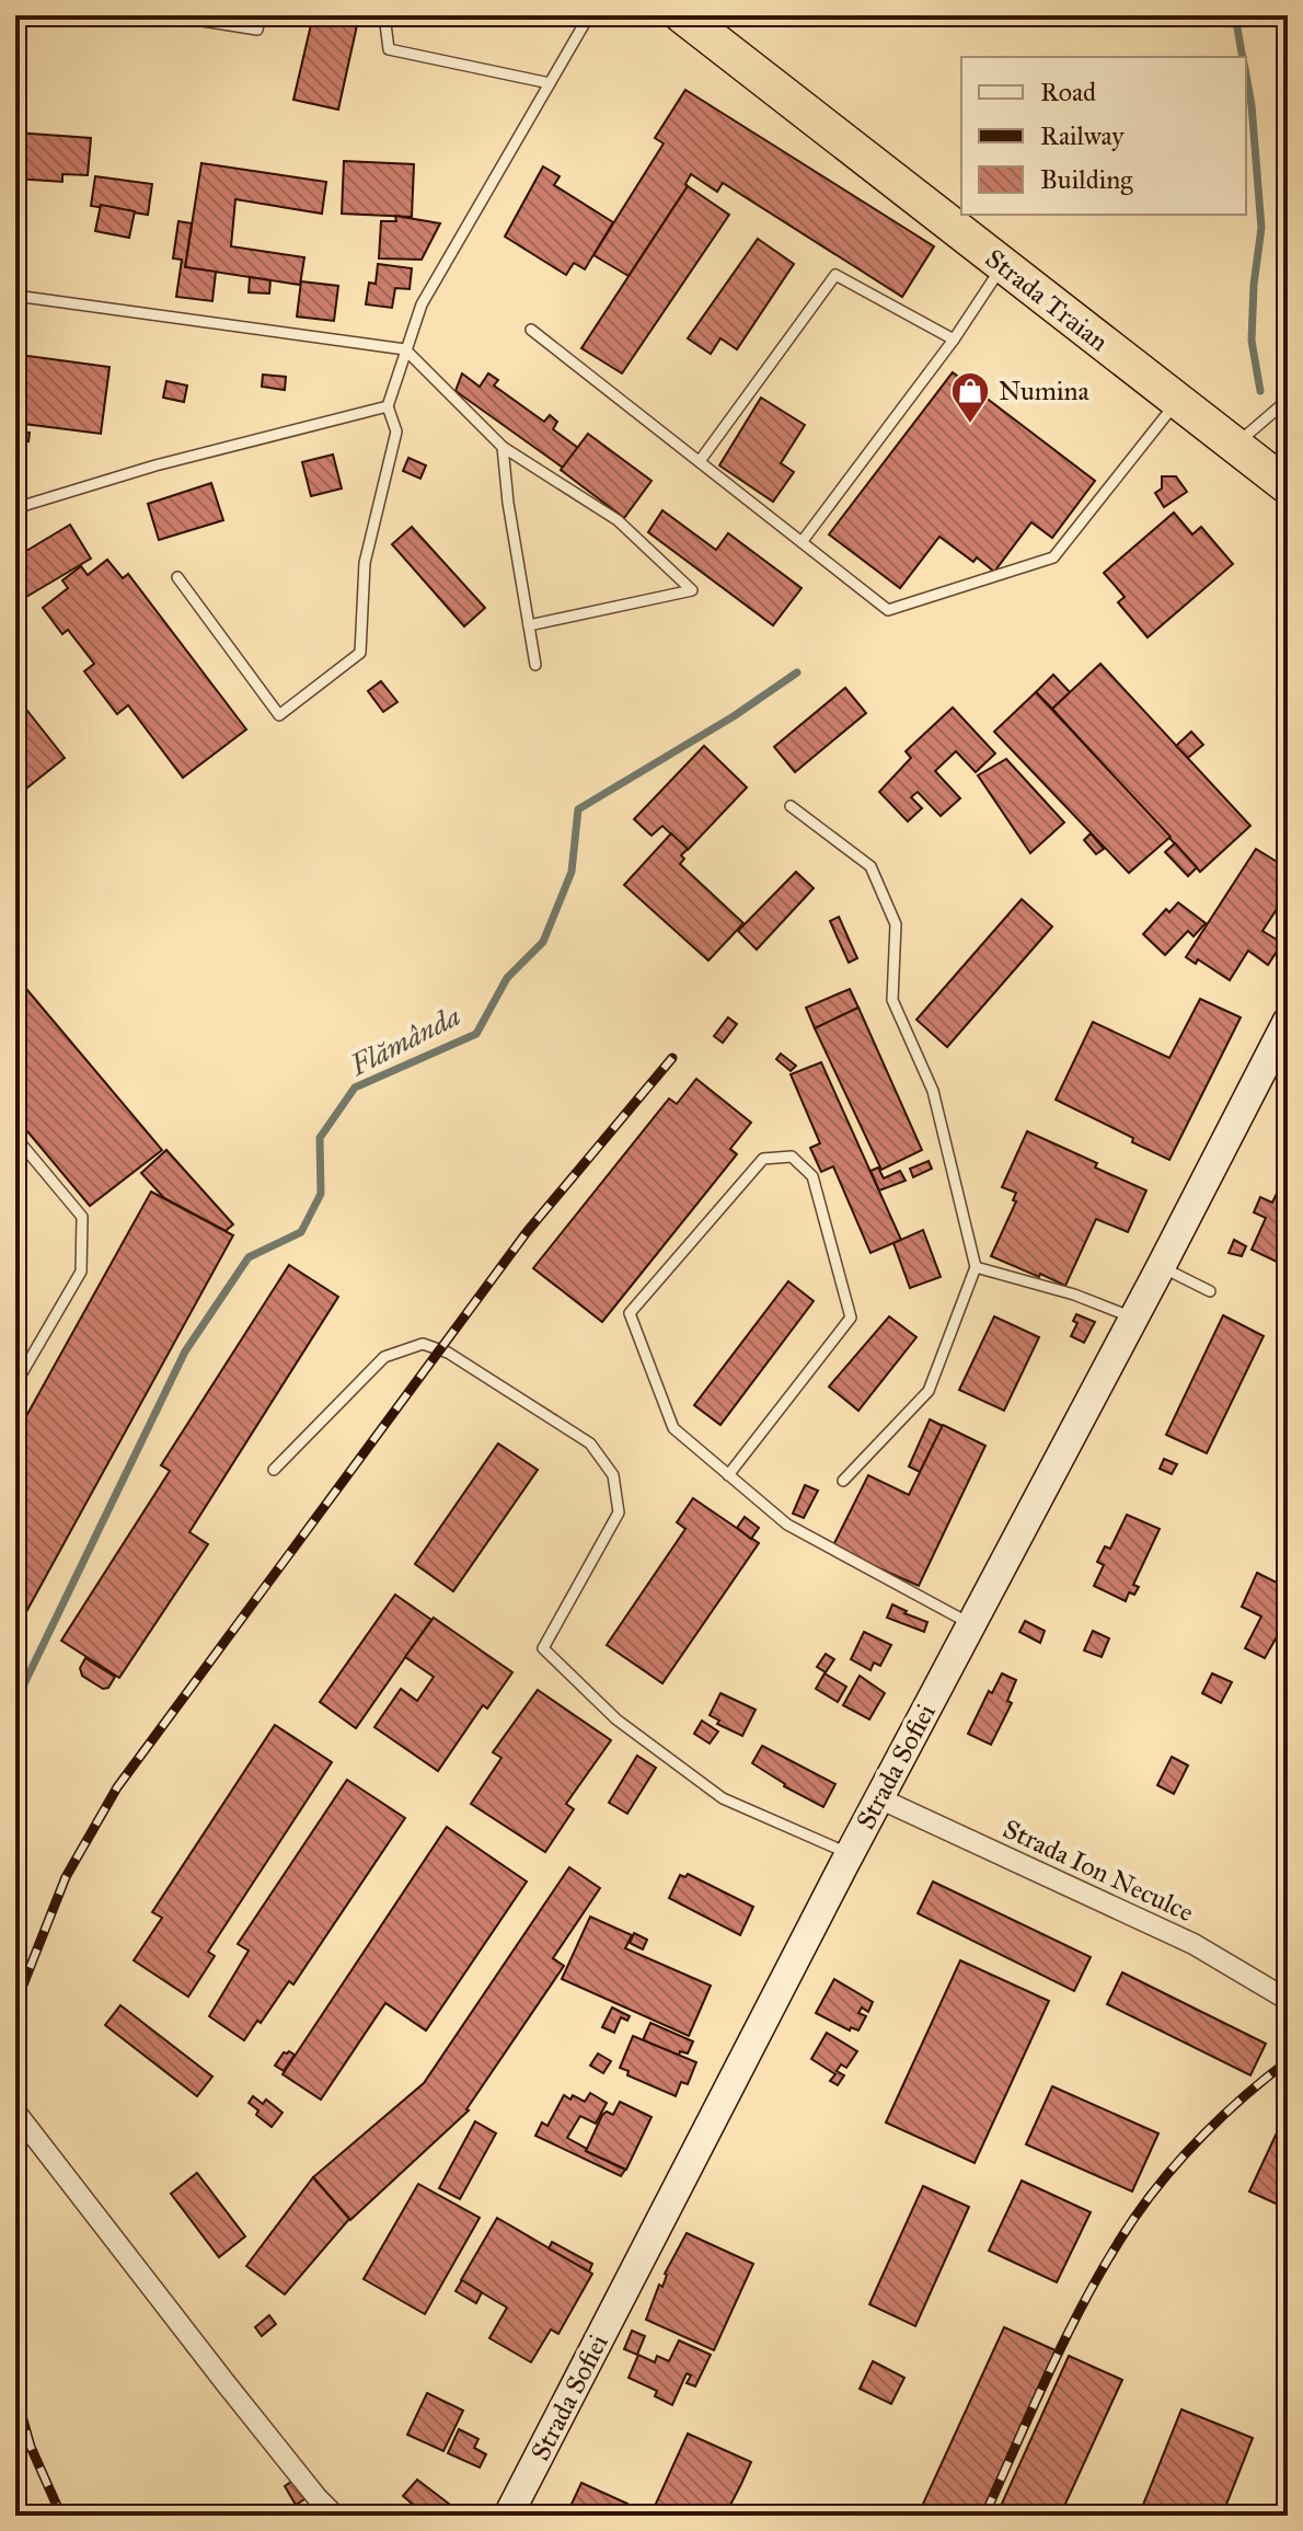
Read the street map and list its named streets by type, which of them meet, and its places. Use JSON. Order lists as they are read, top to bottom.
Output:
{
  "streets": {
    "highway": ["Strada Trаian"],
    "street": ["Strada Sofiei", "Strada Ion Neculce"]
  },
  "crossings": [
    ["Strada Sofiei", "Strada Ion Neculce"]
  ],
  "water": ["Flămânda"],
  "places": {
    "shop": ["Numina"]
  },
  "legend": ["Road", "Railway", "Building"]
}
